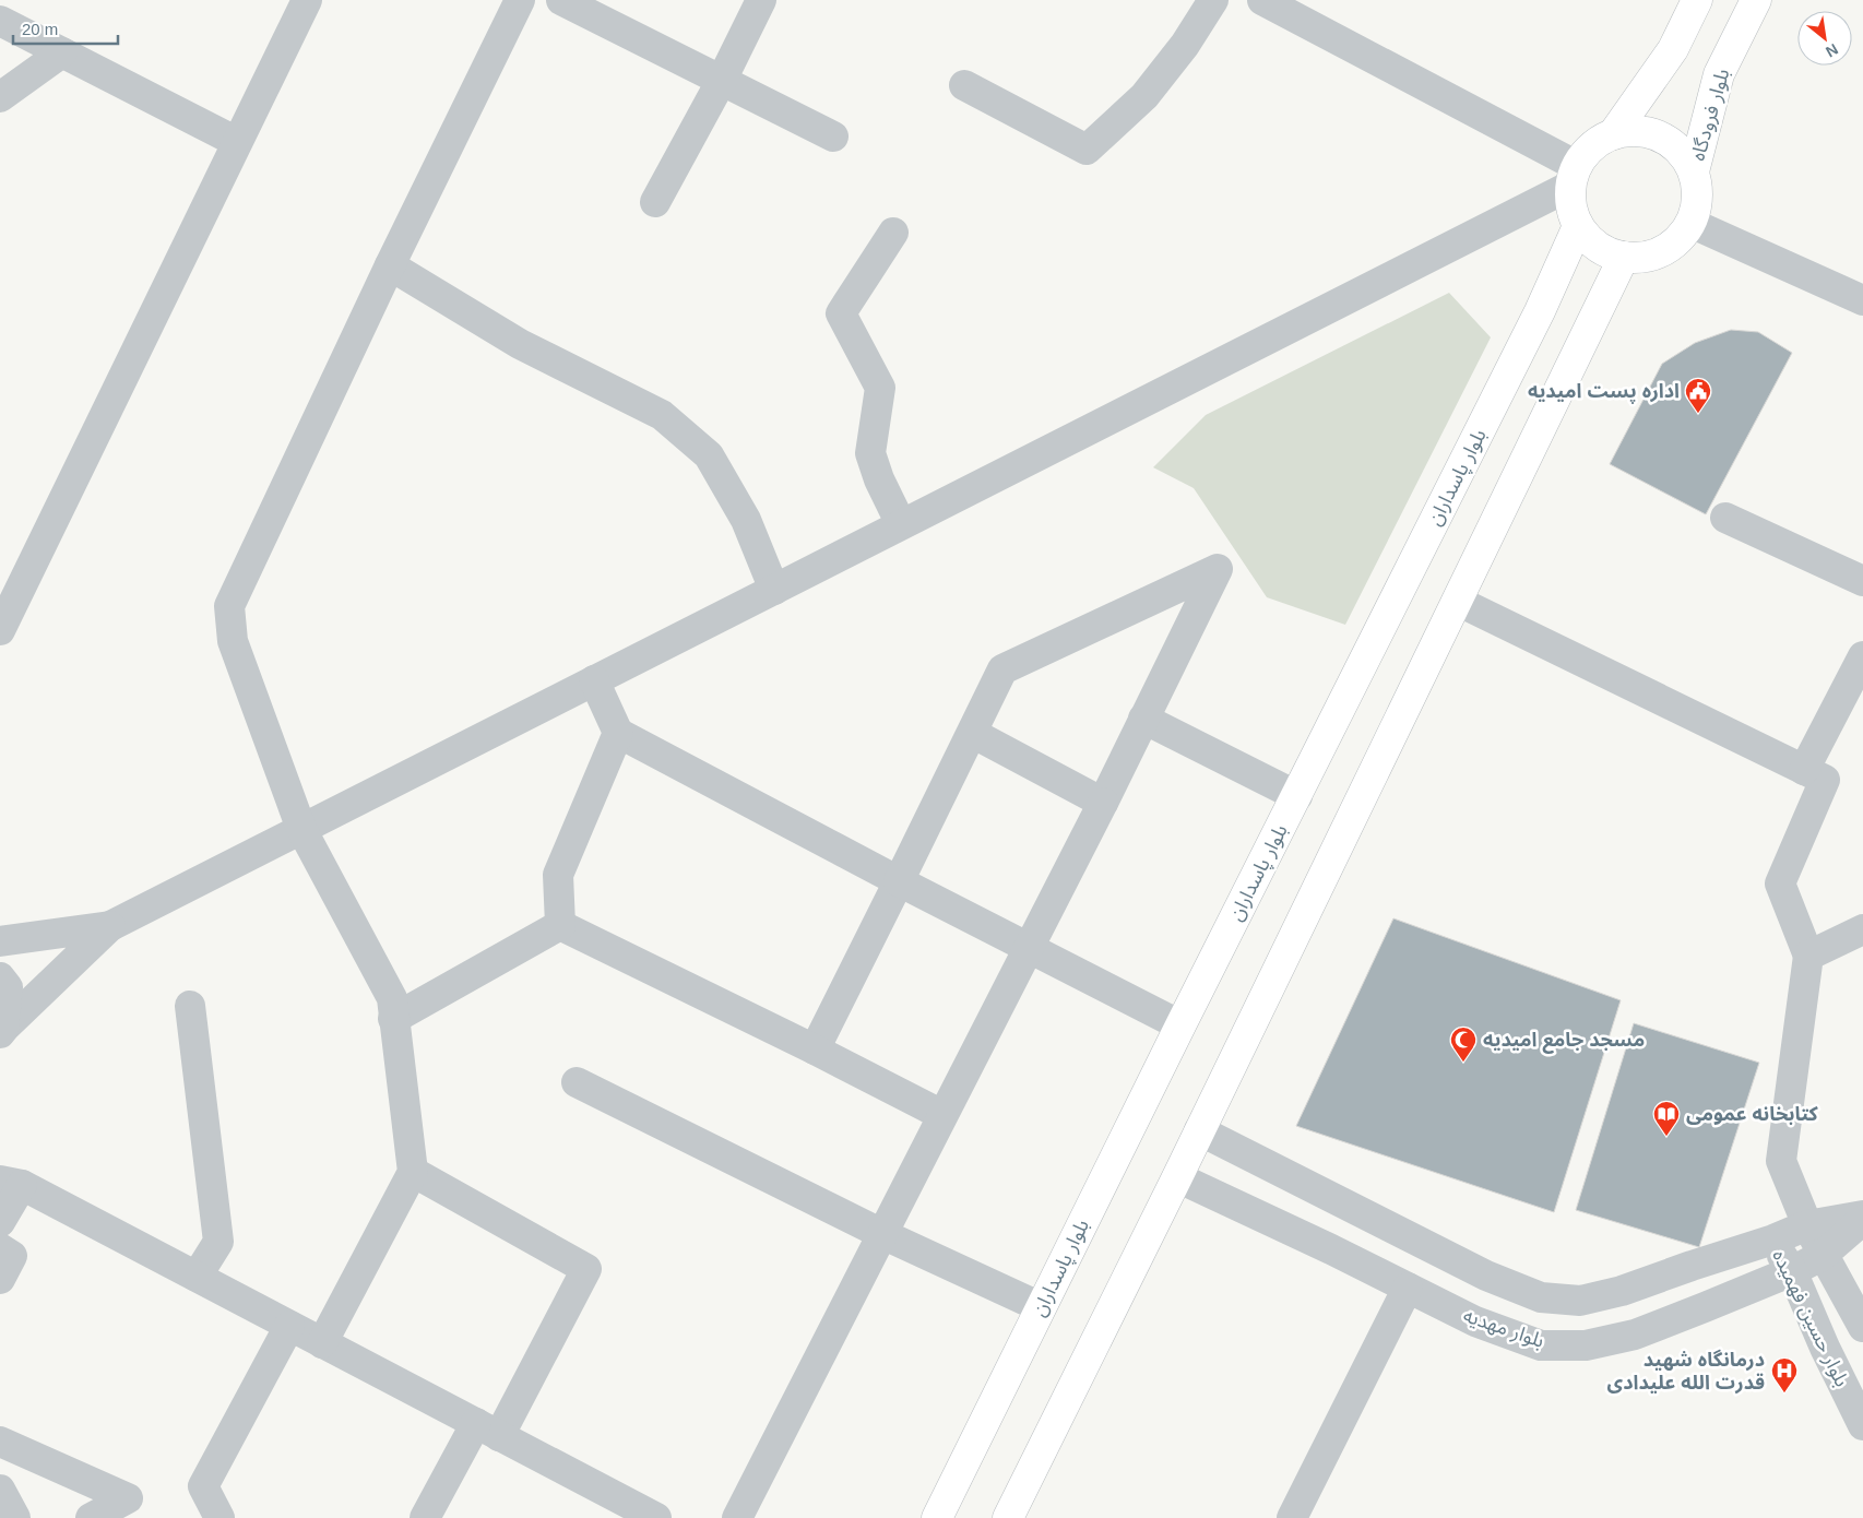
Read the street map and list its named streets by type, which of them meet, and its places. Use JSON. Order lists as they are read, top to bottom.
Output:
{
  "streets": {
    "main road": ["بلوار فرودگاه", "بلوار پاسداران"],
    "street": ["بلوار حسین فهمیده", "بلوار مهدیه"]
  },
  "crossings": [
    ["بلوار فرودگاه", "بلوار پاسداران"],
    ["بلوار حسین فهمیده", "بلوار مهدیه"]
  ],
  "places": {
    "public building": ["اداره پست امیدیه"],
    "mosque": ["مسجد جامع امیدیه"],
    "library": ["کتابخانه عمومی"],
    "hospital": ["درمانگاه شهید قدرت الله علیدادی"]
  },
  "scale_bar": "20 m",
  "north": "bottom right"
}
